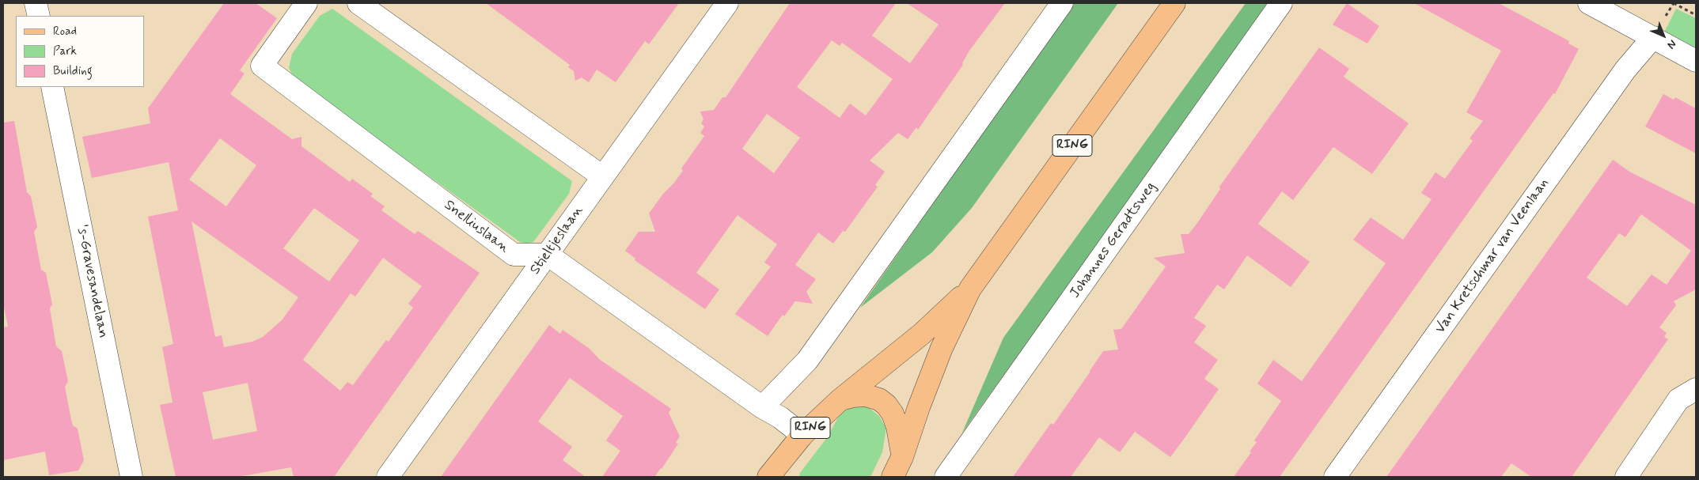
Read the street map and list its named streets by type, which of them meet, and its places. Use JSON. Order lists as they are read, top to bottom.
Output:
{
  "streets": {
    "main road": ["RING"],
    "street": [
      "Snelliuslaan",
      "Stieltjeslaan",
      "Johannes Geradtsweg",
      "Van Kretschmar van Veenlaan",
      "'s-Gravesandelaan"
    ]
  },
  "crossings": [
    ["Snelliuslaan", "Stieltjeslaan"]
  ],
  "legend": ["Road", "Park", "Building"],
  "north": "bottom right"
}
